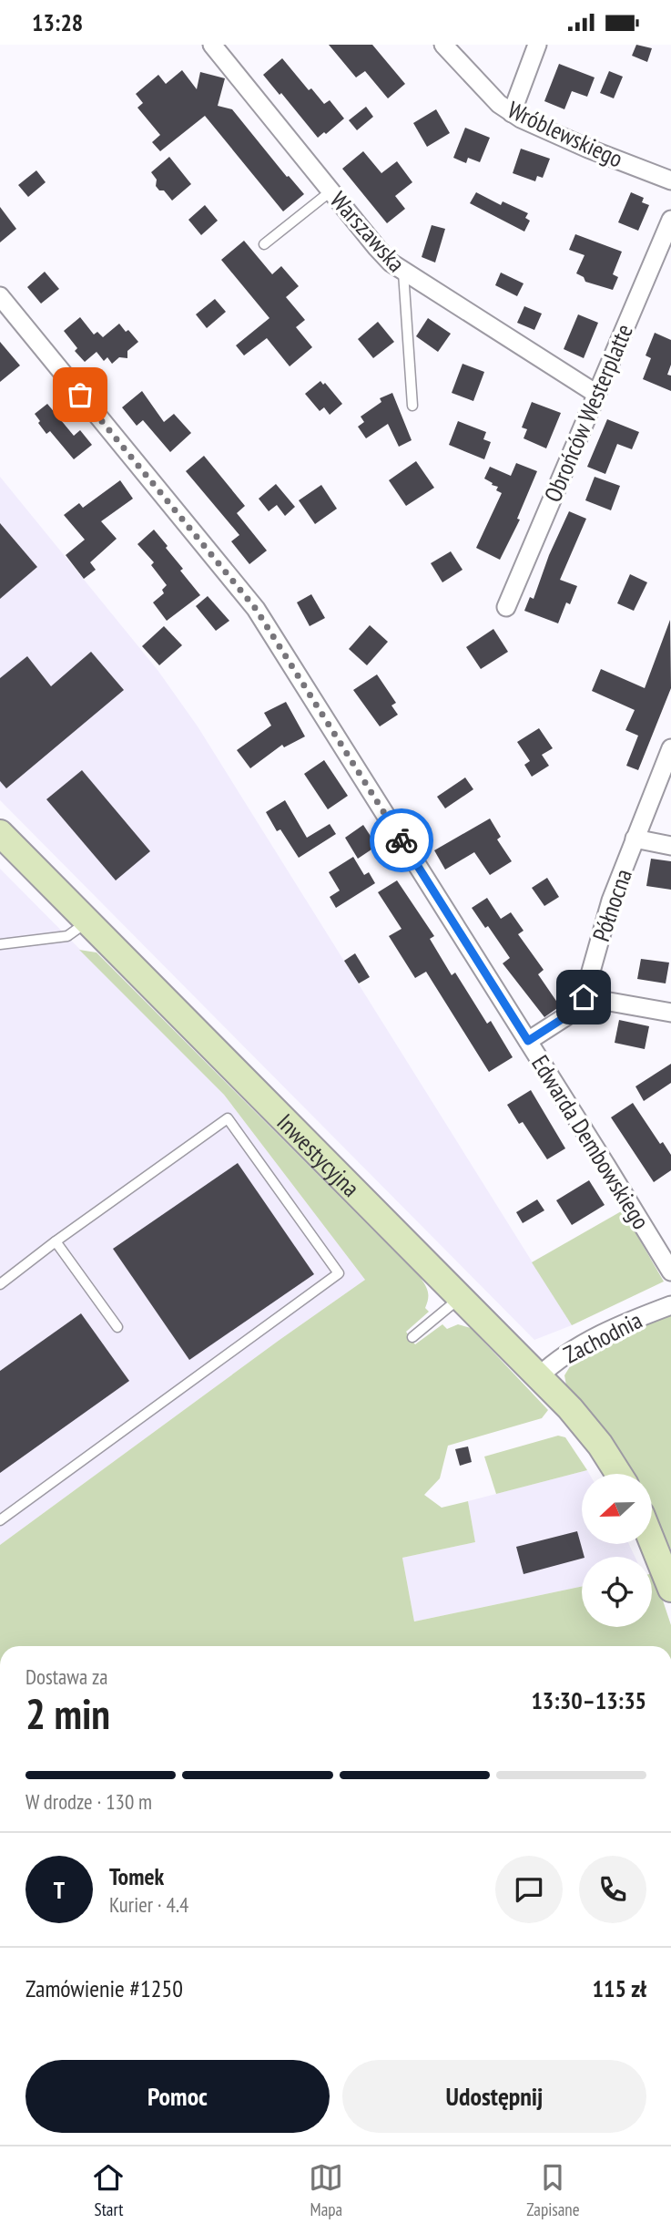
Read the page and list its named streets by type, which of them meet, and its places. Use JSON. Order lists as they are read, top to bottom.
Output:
{
  "streets": {
    "street": [
      "Wróblewskiego",
      "Warszawska",
      "Obrońców Westerplatte",
      "Północna",
      "Edwarda Dembowskiego",
      "Inwestycyjna",
      "Zachodnia"
    ]
  },
  "crossings": [
    ["Warszawska", "Obrońców Westerplatte"],
    ["Północna", "Edwarda Dembowskiego"],
    ["Inwestycyjna", "Zachodnia"]
  ],
  "north": "left",
  "page": {
    "status": "13:28",
    "heading": ["2 min", "Dostawa za", "13:30–13:35"],
    "panel": [
      "Tomek",
      "Kurier · 4.4",
      "Zamówienie #1250",
      "115 zł"
    ],
    "bar": "W drodze · 130 m",
    "round": "T",
    "buttons": ["Pomoc", "Udostępnij"],
    "tabs": ["Start", "Mapa", "Zapisane"]
  }
}
